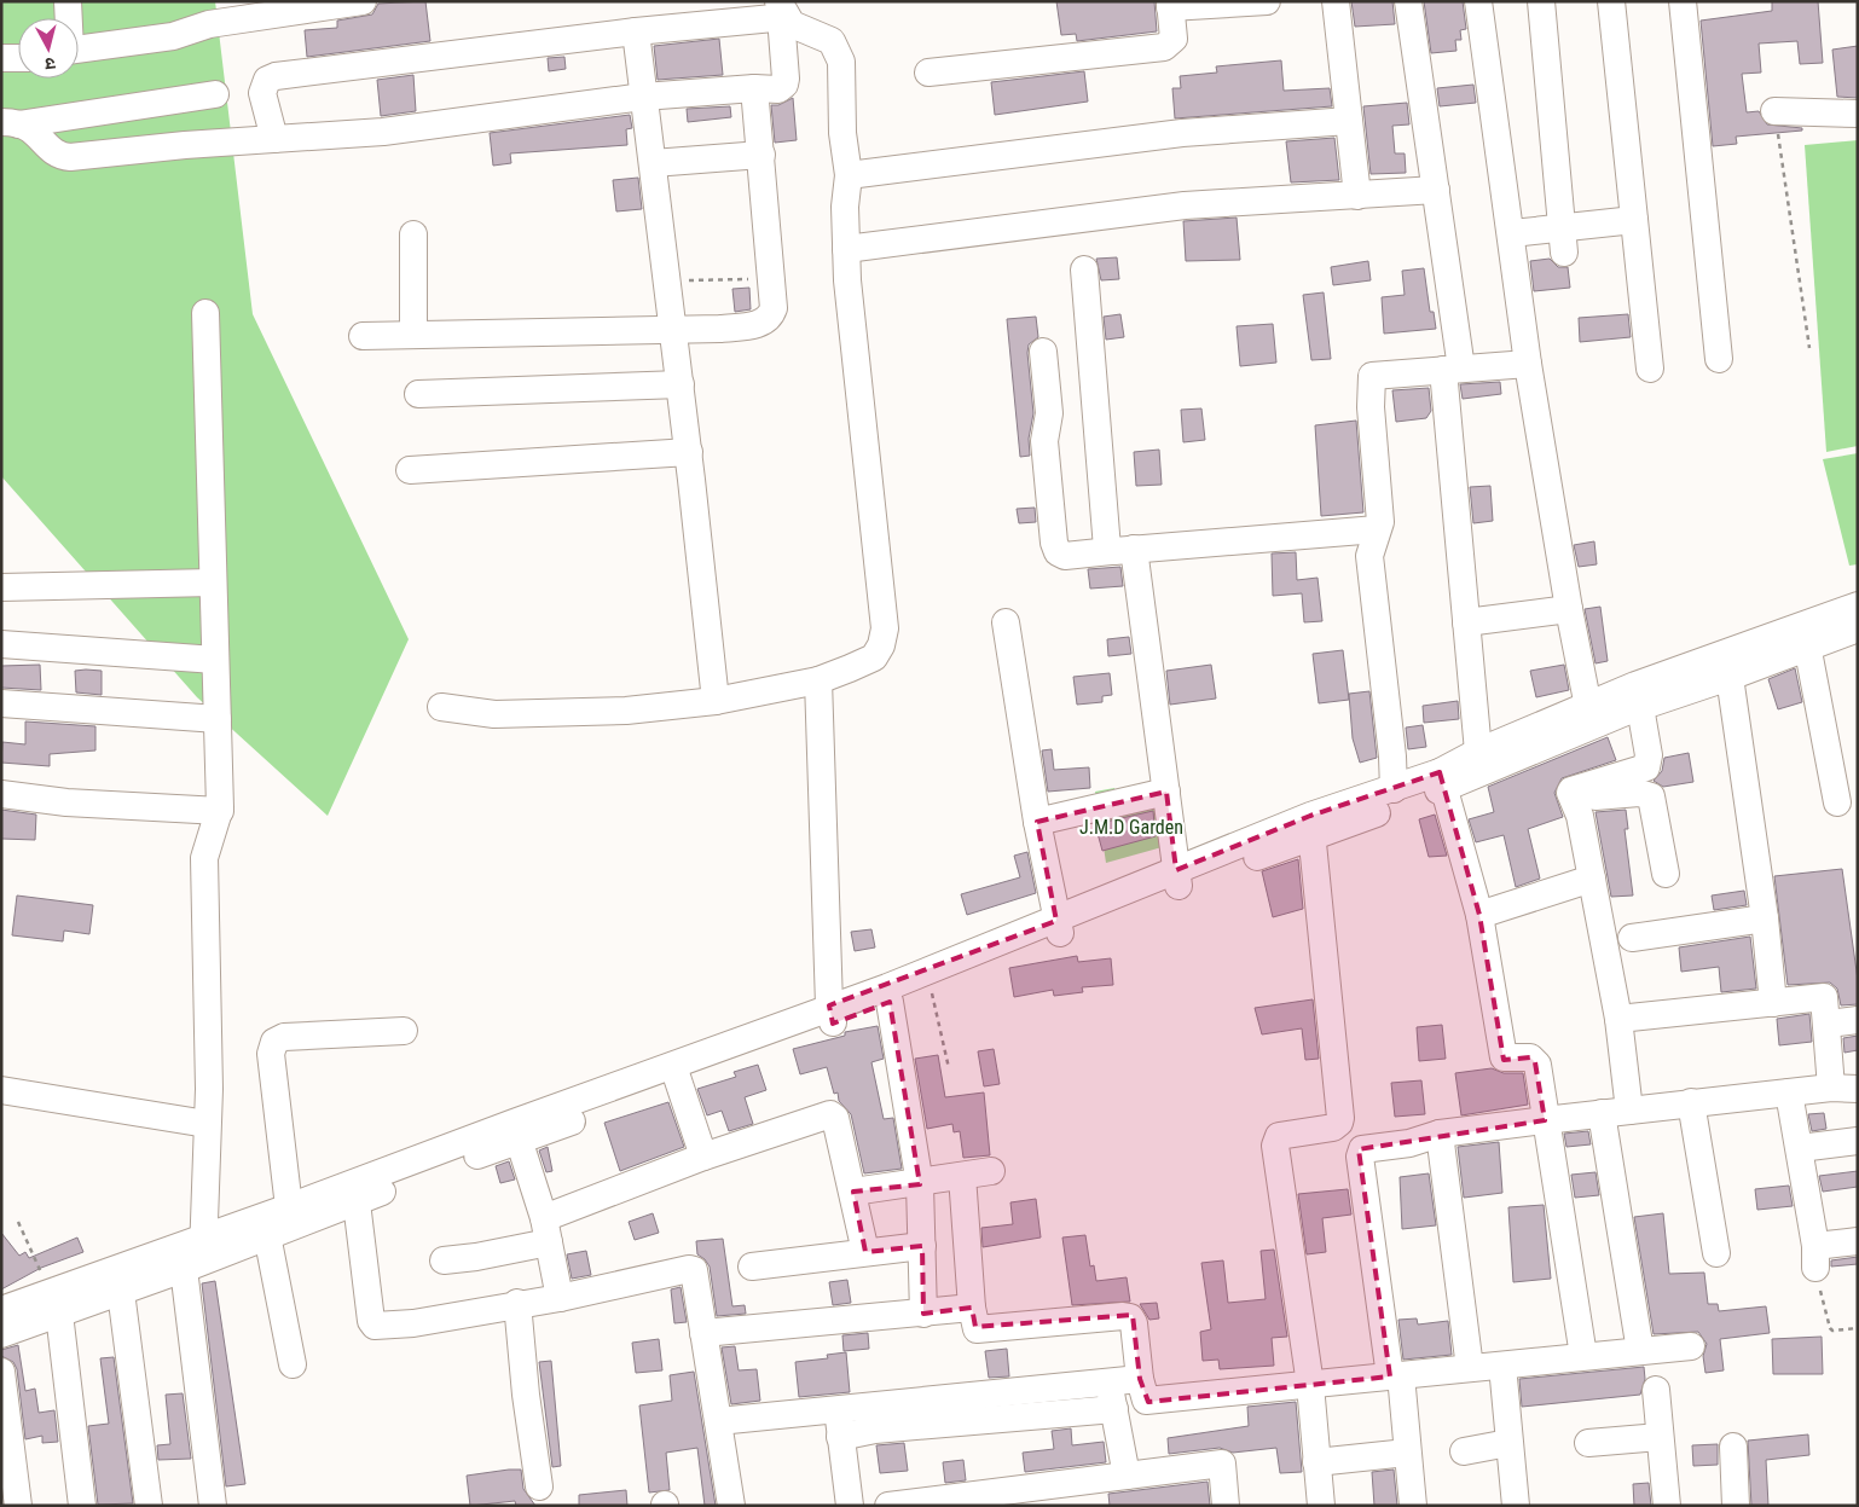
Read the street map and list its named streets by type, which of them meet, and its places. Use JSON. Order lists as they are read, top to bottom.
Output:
{
  "parks": ["J.M.D Garden"],
  "north": "bottom"
}
